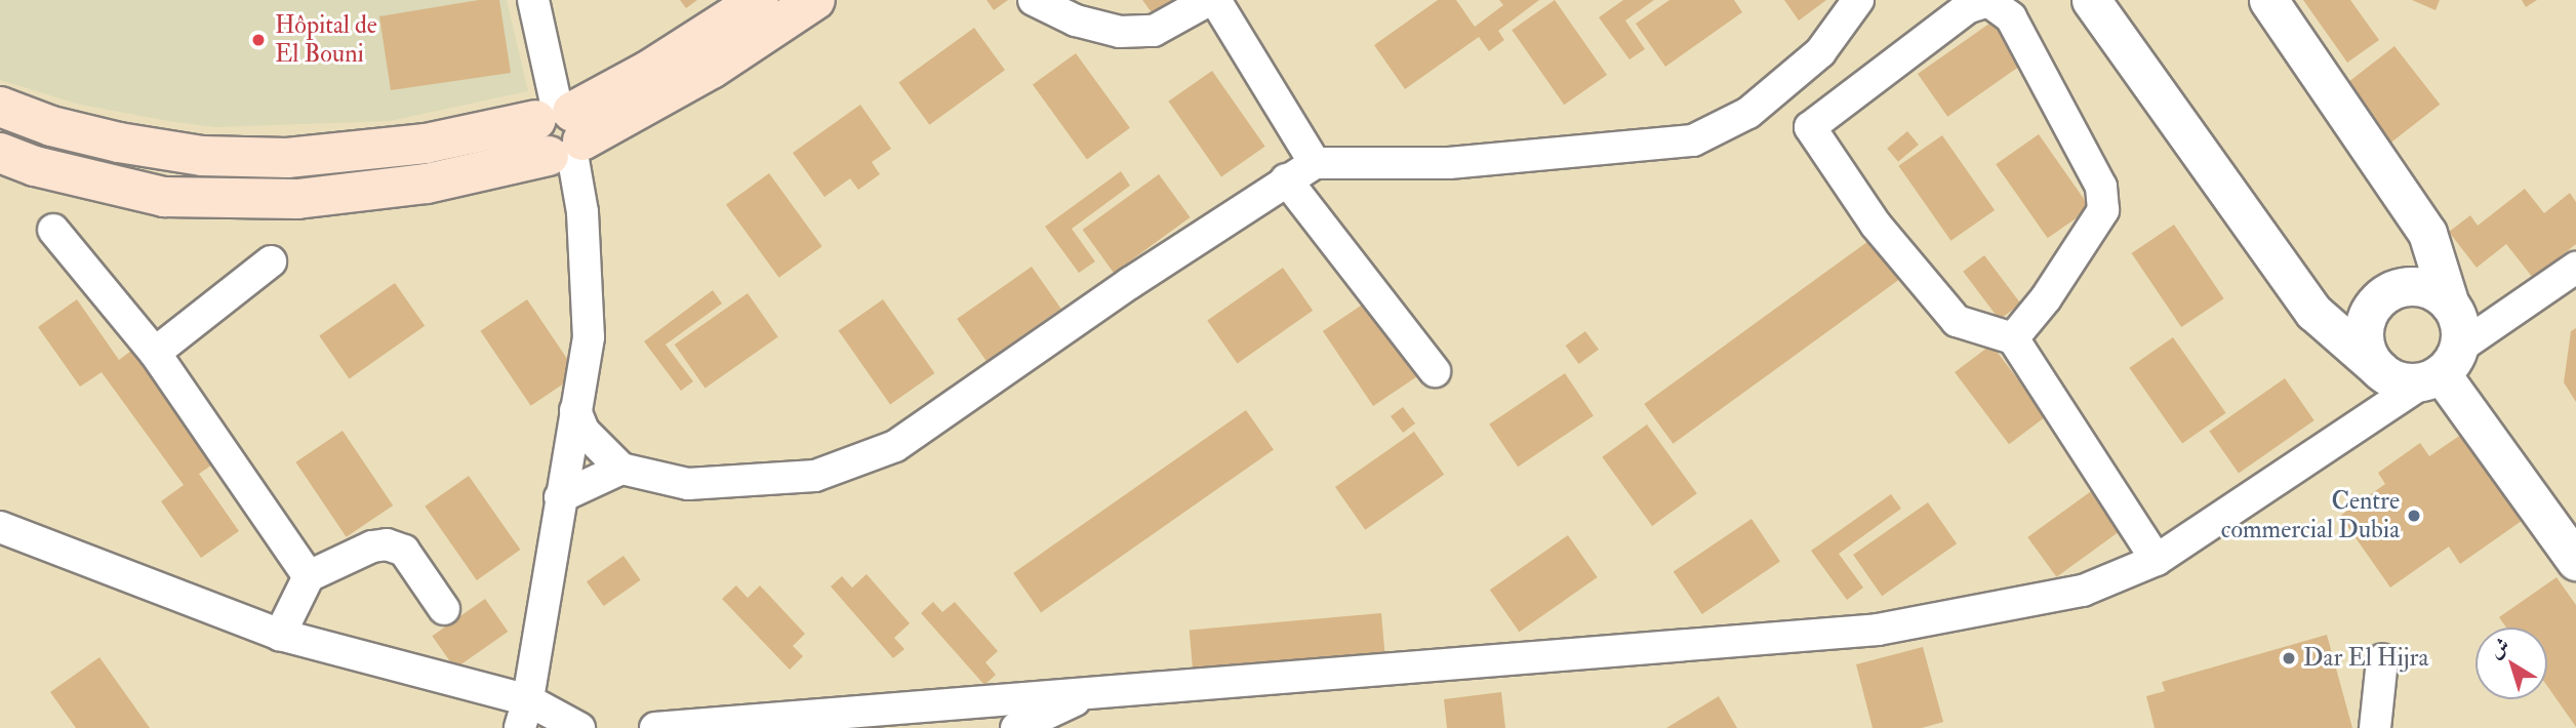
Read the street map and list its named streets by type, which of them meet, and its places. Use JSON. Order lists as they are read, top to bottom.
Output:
{
  "places": ["Hôpital de El Bouni", "Centre commercial Dubia", "Dar El Hijra"],
  "north": "top left"
}
